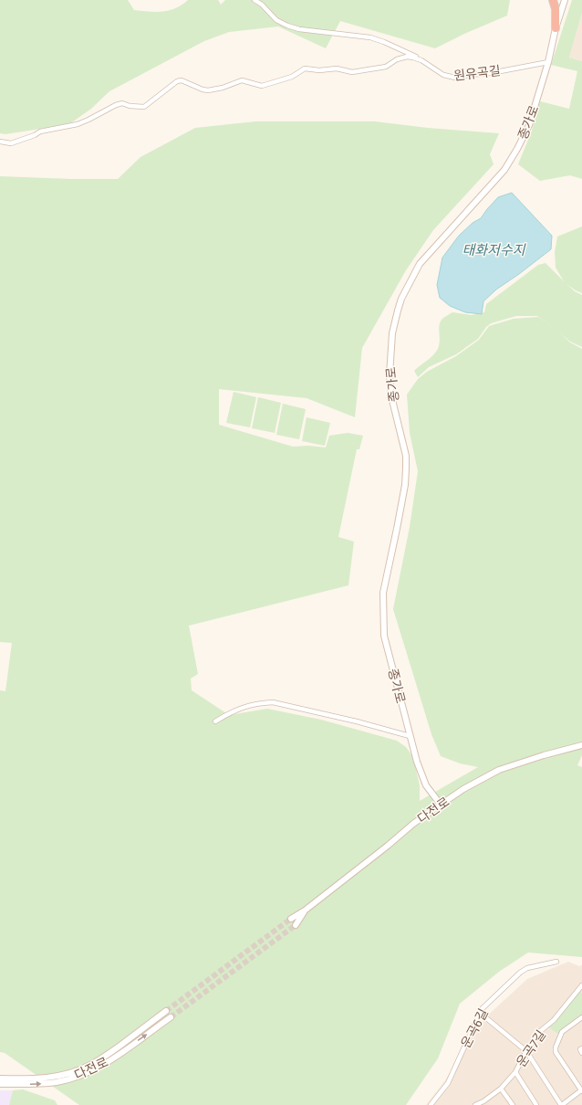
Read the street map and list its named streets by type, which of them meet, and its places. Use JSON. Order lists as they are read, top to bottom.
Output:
{
  "streets": {
    "main road": ["종가로", "다전로"],
    "street": ["원유곡길", "운곡6길", "운곡7길"]
  },
  "crossings": [
    ["원유곡길", "종가로"],
    ["종가로", "다전로"]
  ],
  "water": ["태화저수지"]
}
